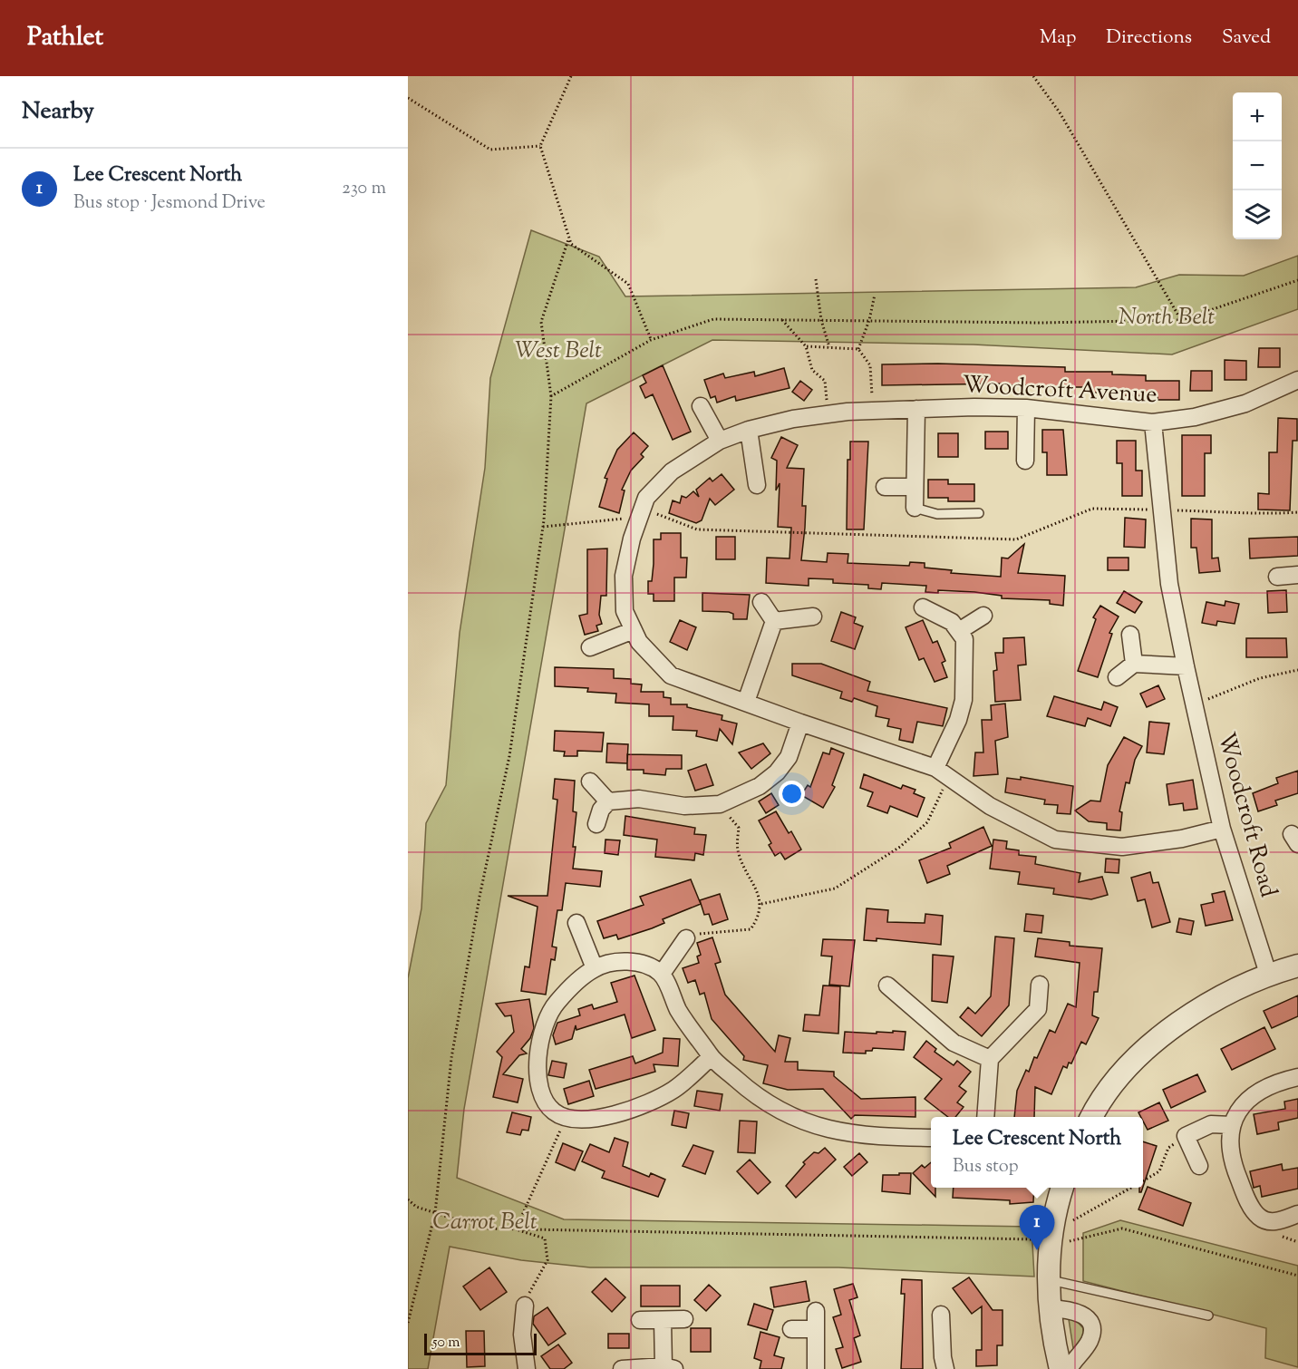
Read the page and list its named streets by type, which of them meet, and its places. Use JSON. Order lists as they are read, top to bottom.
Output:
{
  "streets": {
    "street": ["Woodcroft Avenue", "Woodcroft Road"]
  },
  "crossings": [
    ["Woodcroft Avenue", "Woodcroft Road"]
  ],
  "parks": ["North Belt", "West Belt", "Carrot Belt"],
  "scale_bar": "50 m",
  "page": {
    "header": "Pathlet",
    "nav": ["Map", "Directions", "Saved"],
    "heading": "Nearby",
    "map_buttons": ["+", "−"],
    "list": [
      {
        "mark": "1",
        "name": "Lee Crescent North",
        "note": "Bus stop · Jesmond Drive",
        "value": "230 m"
      }
    ],
    "popup": ["Lee Crescent North", "Bus stop"],
    "pins": "1",
    "scale": "50 m"
  }
}
